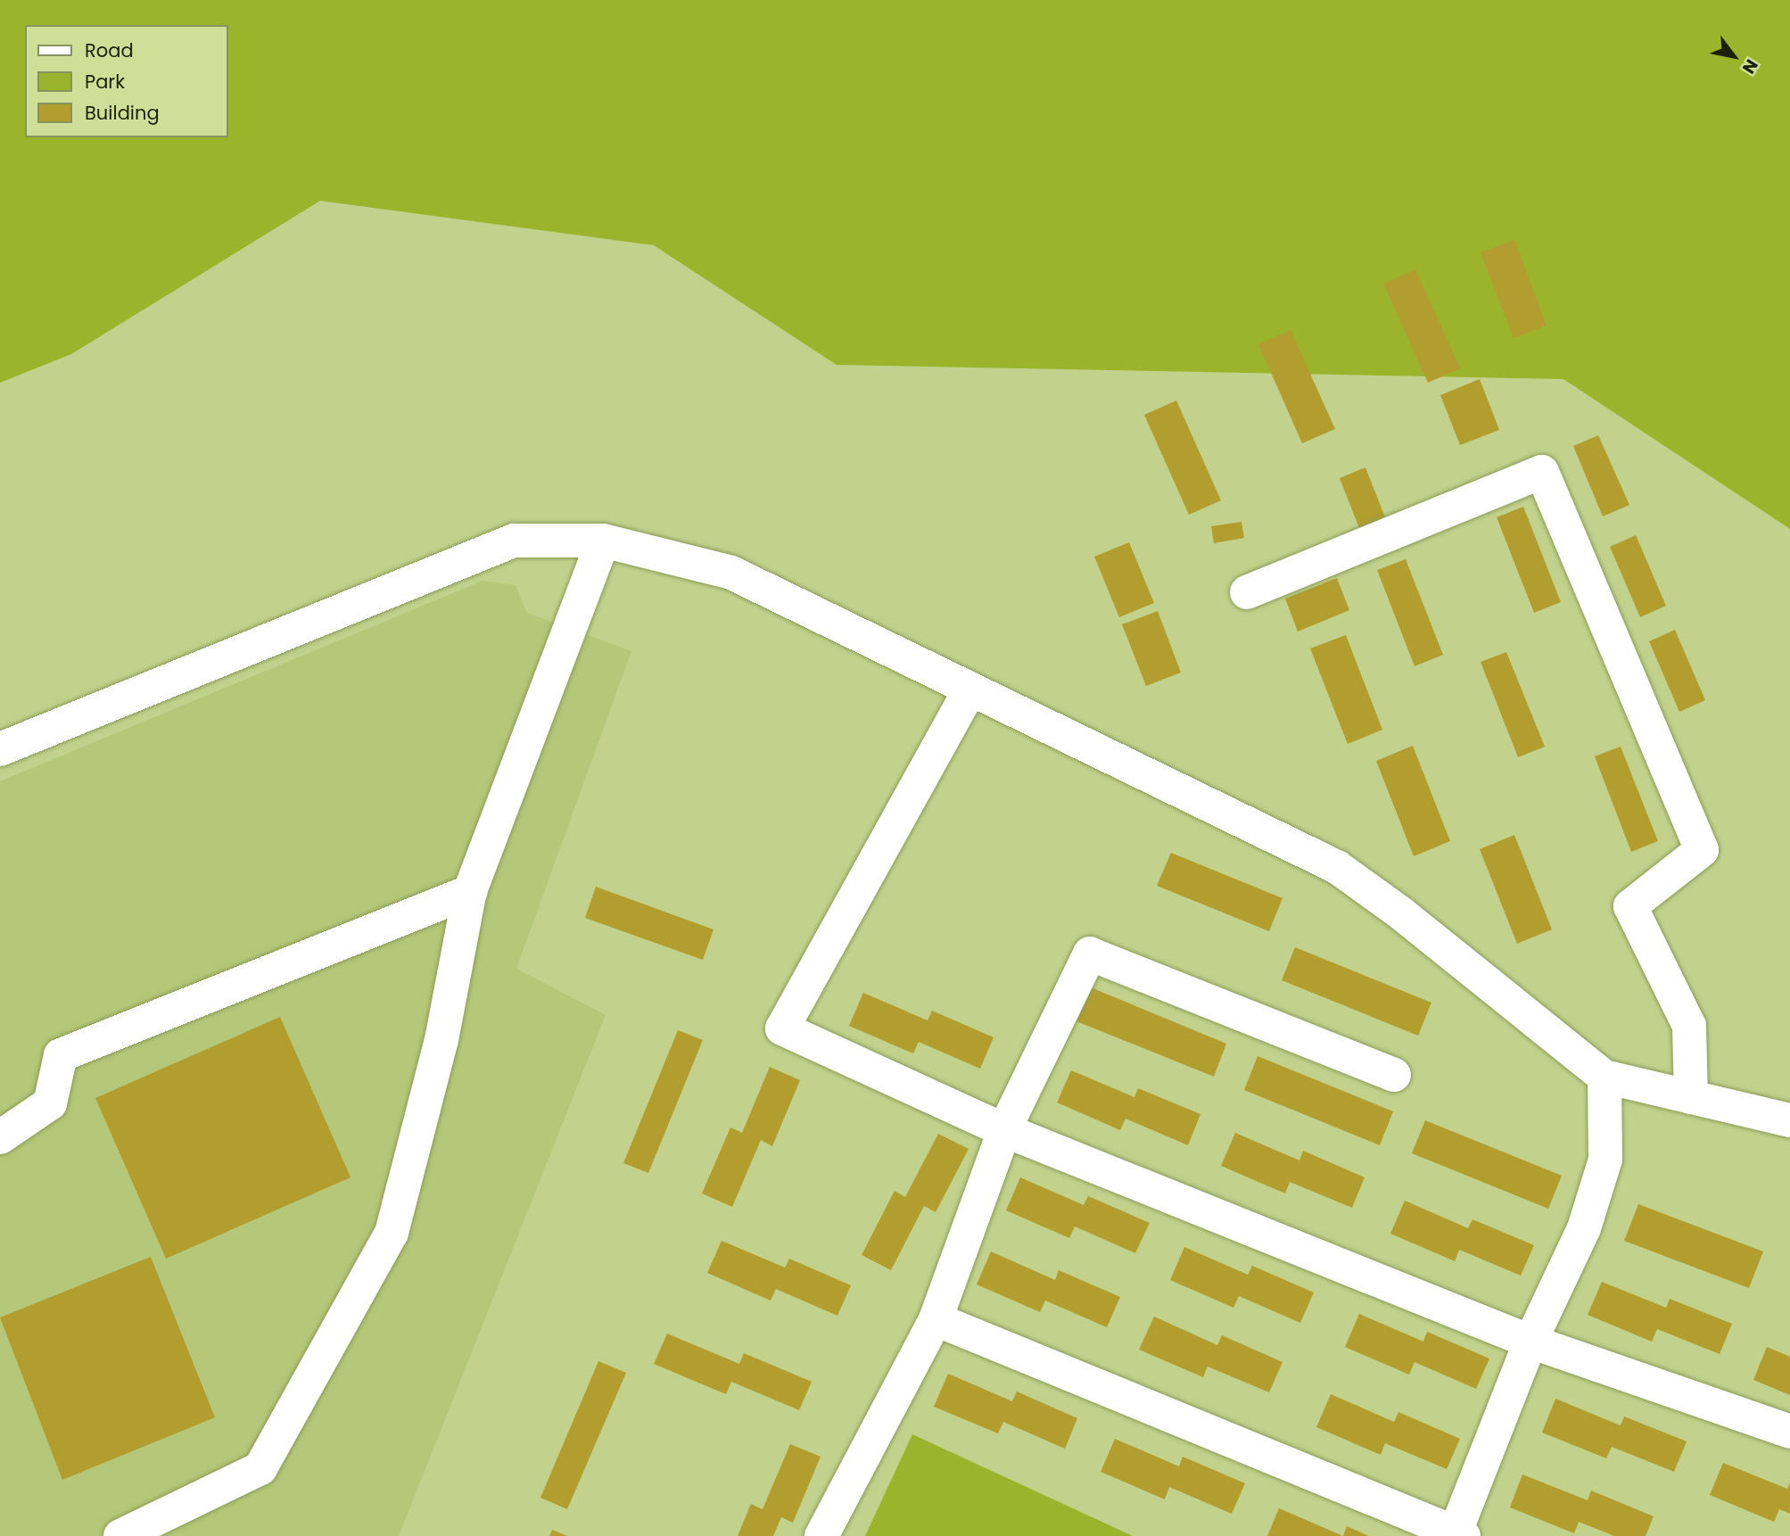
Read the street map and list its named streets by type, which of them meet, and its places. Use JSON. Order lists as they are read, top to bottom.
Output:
{
  "legend": ["Road", "Park", "Building"],
  "north": "bottom right"
}
